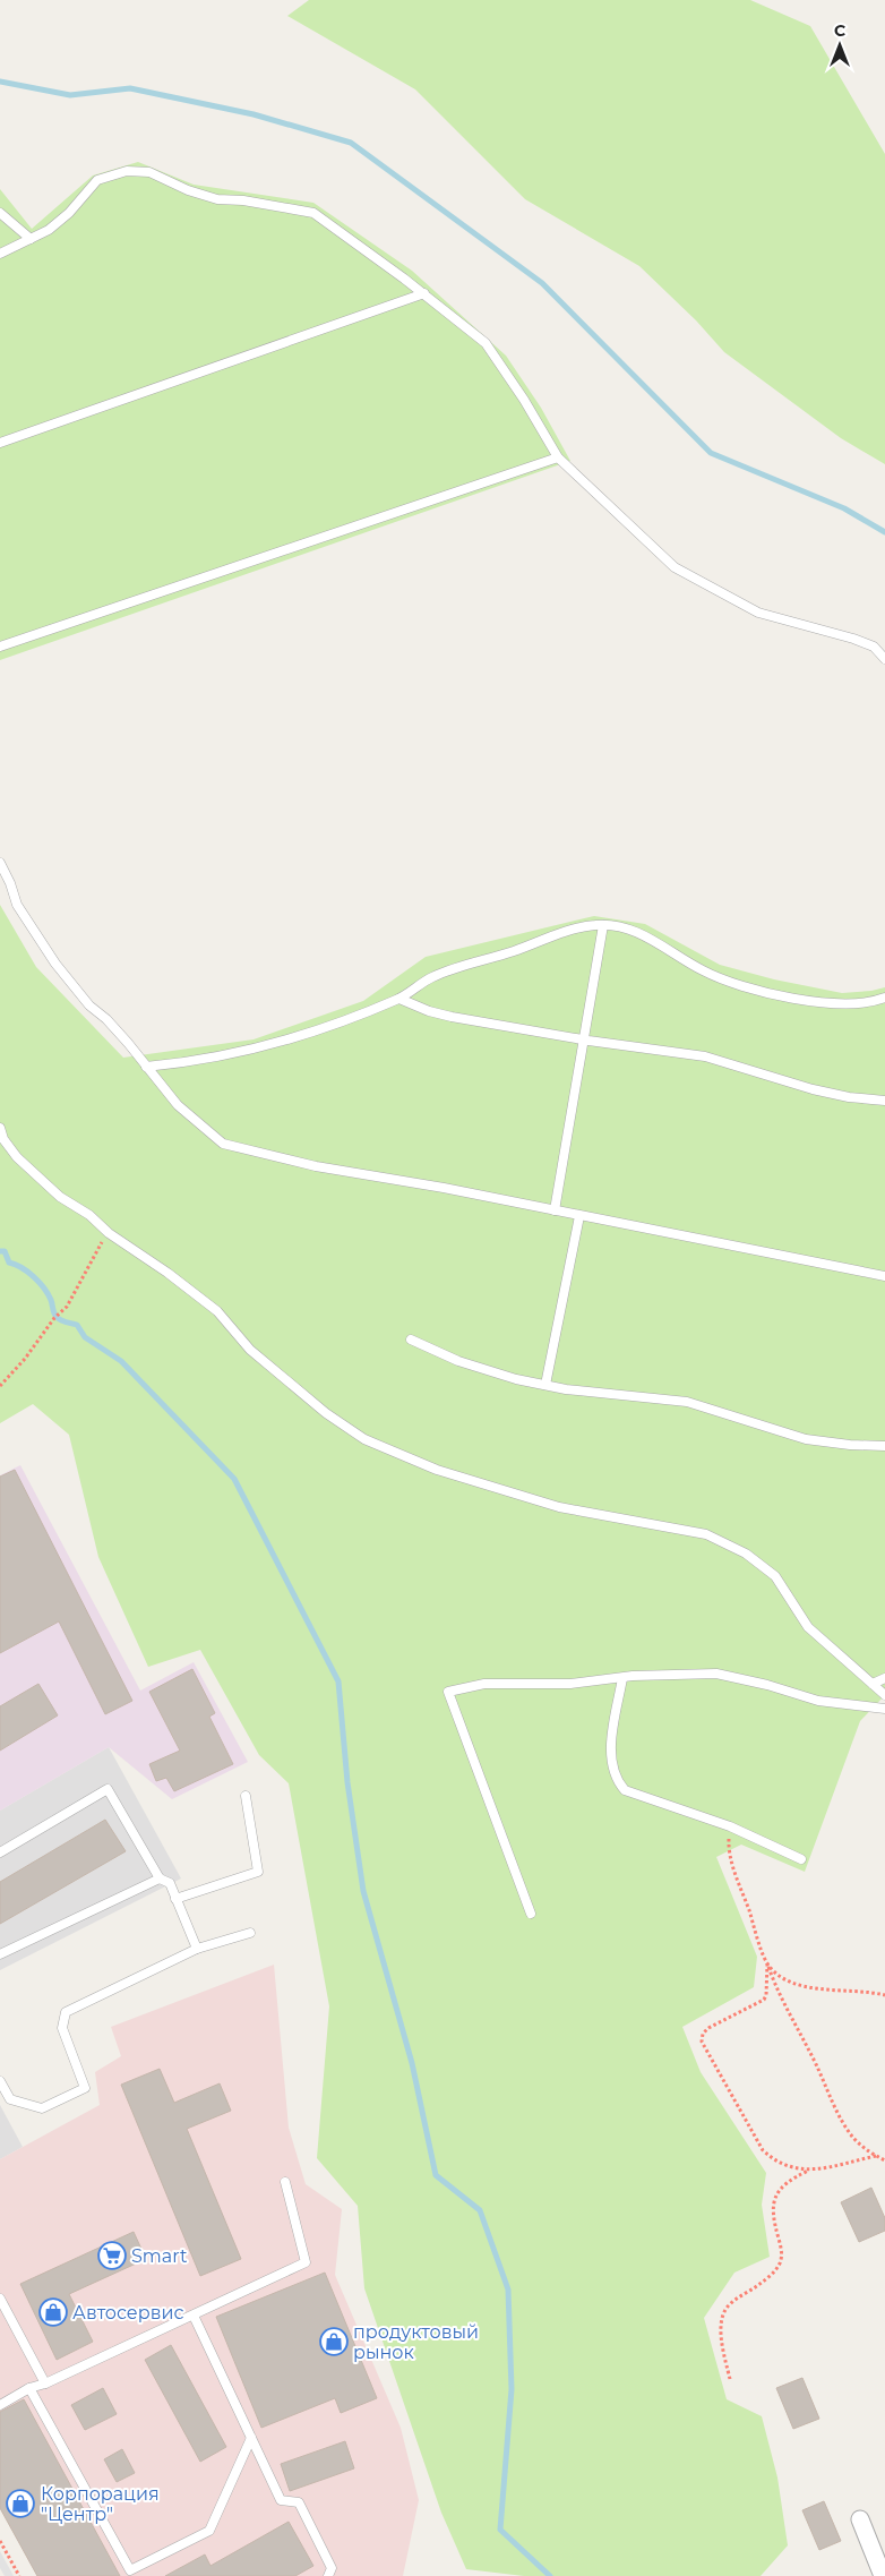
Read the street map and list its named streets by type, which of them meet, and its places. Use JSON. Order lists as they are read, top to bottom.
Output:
{
  "places": {
    "supermarket": ["Smart"],
    "shop": ["Автосервис", "продуктовый рынок", "Корпорация \"Центр\""]
  },
  "north": "top"
}
